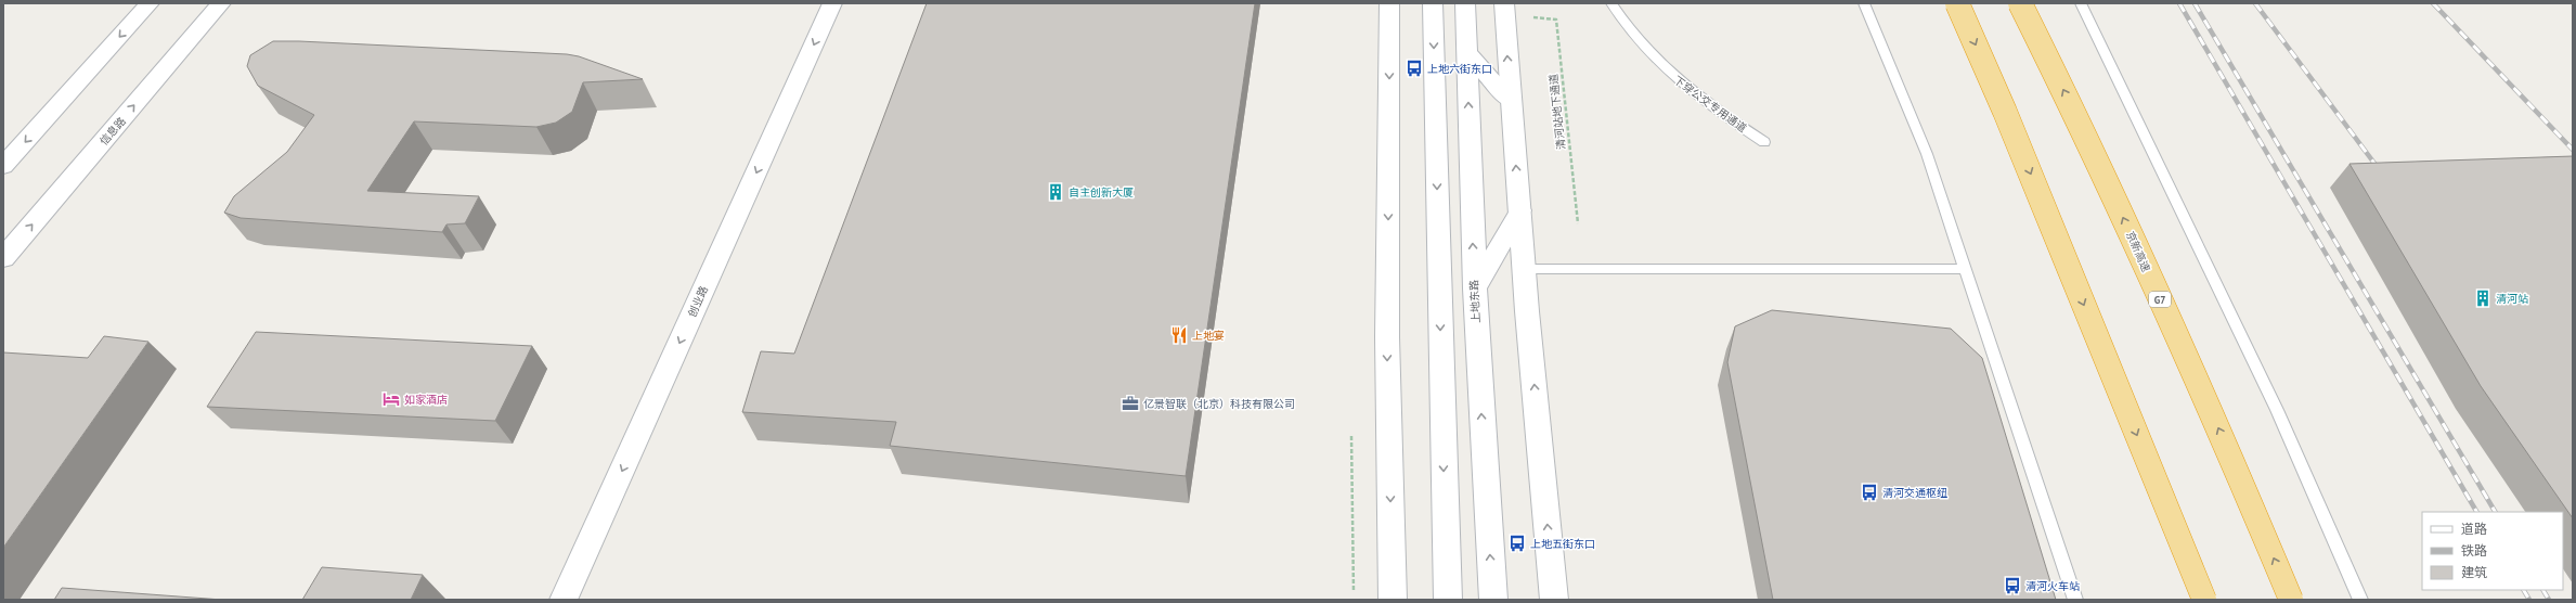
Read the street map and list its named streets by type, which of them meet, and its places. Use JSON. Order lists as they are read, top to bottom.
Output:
{
  "streets": {
    "highway": ["京新高速", "G7"],
    "main road": ["信息路", "创业路", "上地东路"],
    "lane": ["下穿公交专用通道"],
    "path": ["清河站地下通道"]
  },
  "one_way": ["创业路"],
  "places": {
    "bus stop": [
      "上地六街东口",
      "清河交通枢纽",
      "上地五街东口",
      "清河火车站"
    ],
    "building": ["自主创新大厦", "清河站"],
    "restaurant": ["上地宴"],
    "hotel": ["如家酒店"],
    "office": ["亿景智联（北京）科技有限公司"]
  },
  "legend": ["道路", "铁路", "建筑"]
}
